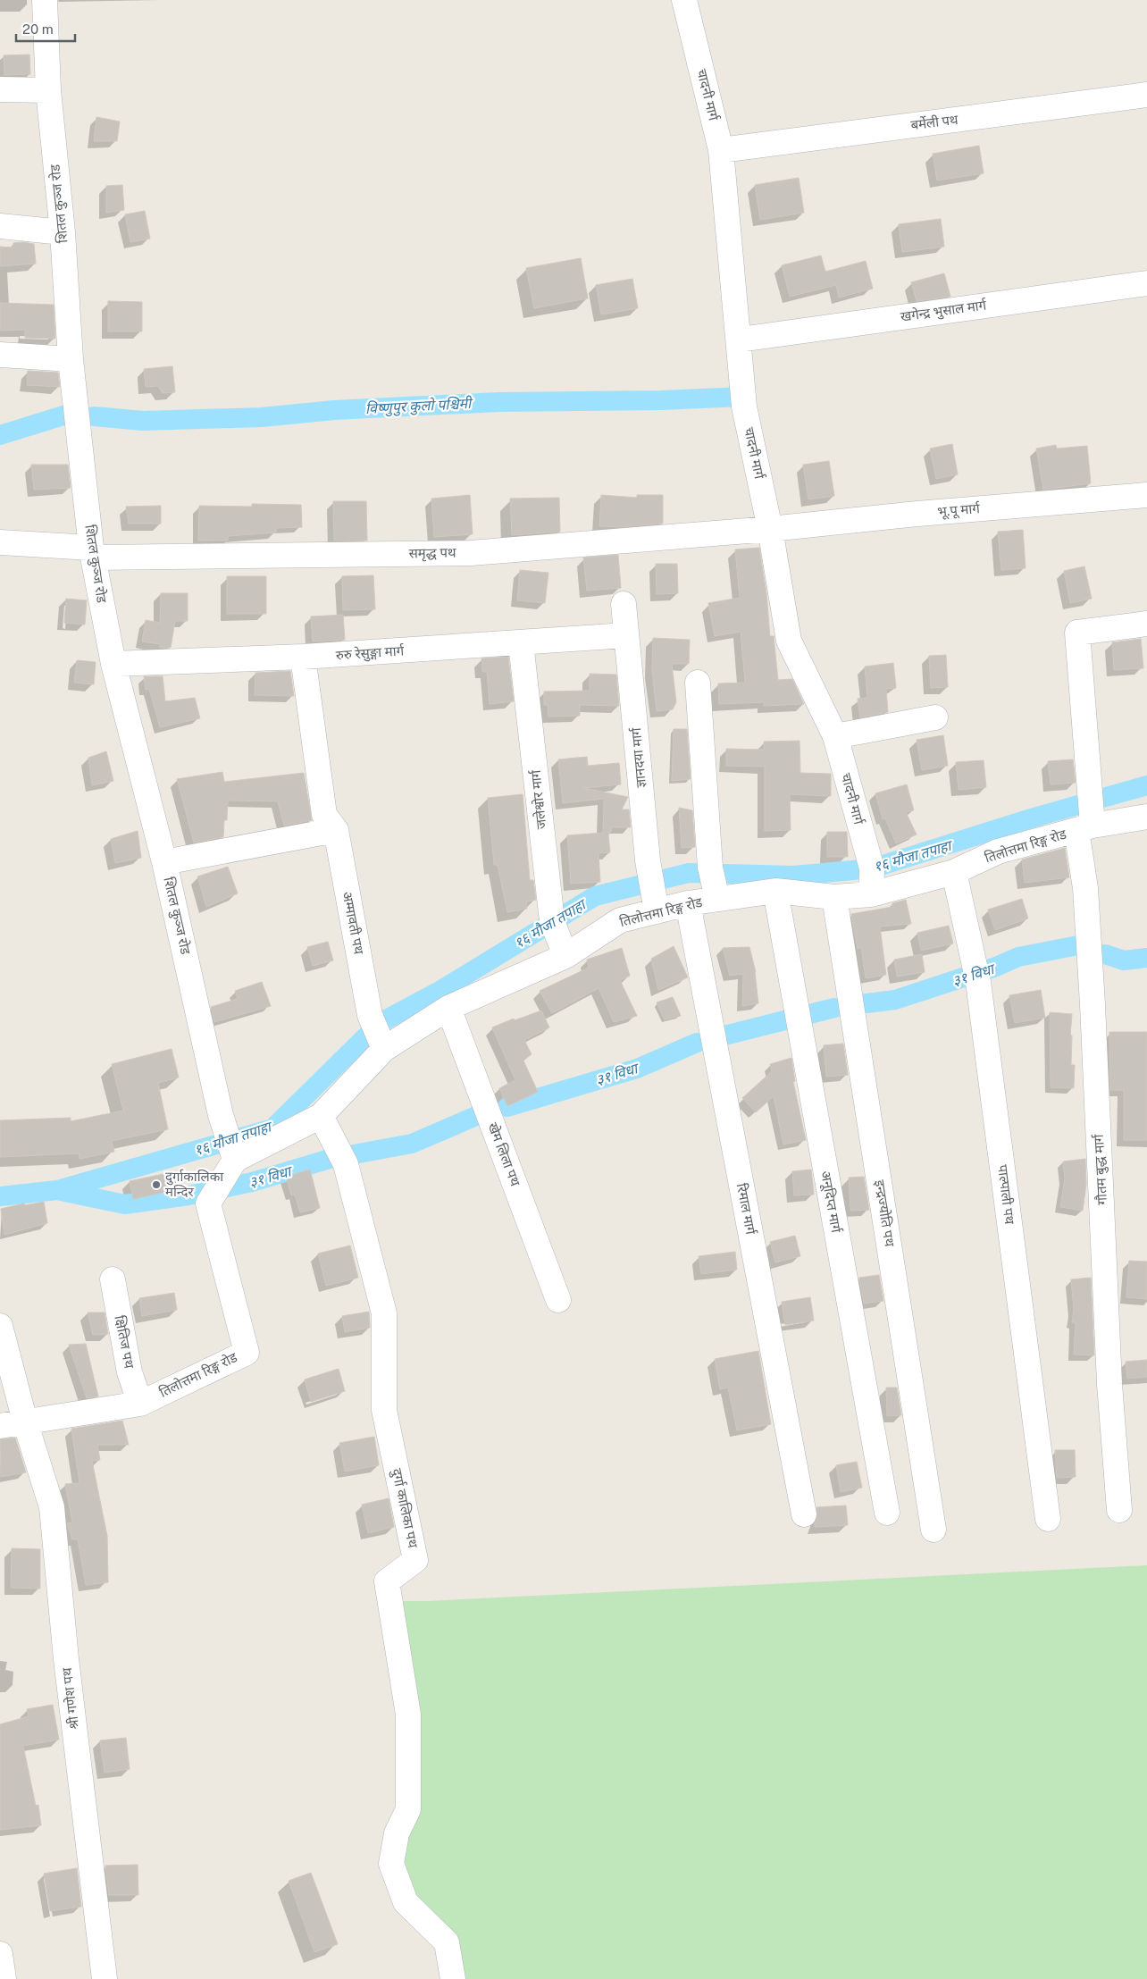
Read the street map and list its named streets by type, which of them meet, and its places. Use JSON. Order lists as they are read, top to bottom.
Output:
{
  "streets": {
    "street": [
      "चादनी मार्ग",
      "बर्मेली पथ",
      "शितल कुञ्ज रोड",
      "खगेन्द्र भुसाल मार्ग",
      "भू.पू मार्ग",
      "समृद्ध पथ",
      "रुरु रेसुङ्गा मार्ग",
      "ज्ञानदया मार्ग",
      "जलेश्वोर मार्ग",
      "तिलोत्तमा रिङ्ग रोड",
      "अम्मावती पथ",
      "खेम लिला पथ",
      "गौतम बुद्ध मार्ग",
      "पाल्पाली पथ",
      "अनूदिप्त मार्ग",
      "रिमाल मार्ग",
      "इन्द्रज्योति पथ",
      "क्षितिज पथ",
      "दुर्गा कालिका पथ",
      "श्री गणेश पथ"
    ]
  },
  "crossings": [
    ["चादनी मार्ग", "बर्मेली पथ"],
    ["चादनी मार्ग", "खगेन्द्र भुसाल मार्ग"],
    ["चादनी मार्ग", "भू.पू मार्ग"],
    ["चादनी मार्ग", "समृद्ध पथ"],
    ["चादनी मार्ग", "तिलोत्तमा रिङ्ग रोड"],
    ["शितल कुञ्ज रोड", "समृद्ध पथ"],
    ["शितल कुञ्ज रोड", "रुरु रेसुङ्गा मार्ग"],
    ["शितल कुञ्ज रोड", "तिलोत्तमा रिङ्ग रोड"],
    ["भू.पू मार्ग", "समृद्ध पथ"],
    ["रुरु रेसुङ्गा मार्ग", "ज्ञानदया मार्ग"],
    ["रुरु रेसुङ्गा मार्ग", "जलेश्वोर मार्ग"],
    ["रुरु रेसुङ्गा मार्ग", "अम्मावती पथ"],
    ["ज्ञानदया मार्ग", "तिलोत्तमा रिङ्ग रोड"],
    ["जलेश्वोर मार्ग", "तिलोत्तमा रिङ्ग रोड"],
    ["तिलोत्तमा रिङ्ग रोड", "अम्मावती पथ"],
    ["तिलोत्तमा रिङ्ग रोड", "खेम लिला पथ"],
    ["तिलोत्तमा रिङ्ग रोड", "गौतम बुद्ध मार्ग"],
    ["तिलोत्तमा रिङ्ग रोड", "पाल्पाली पथ"],
    ["तिलोत्तमा रिङ्ग रोड", "अनूदिप्त मार्ग"],
    ["तिलोत्तमा रिङ्ग रोड", "रिमाल मार्ग"],
    ["तिलोत्तमा रिङ्ग रोड", "इन्द्रज्योति पथ"],
    ["तिलोत्तमा रिङ्ग रोड", "क्षितिज पथ"],
    ["तिलोत्तमा रिङ्ग रोड", "दुर्गा कालिका पथ"],
    ["तिलोत्तमा रिङ्ग रोड", "श्री गणेश पथ"]
  ],
  "water": ["विष्णुपुर कुलो पश्चिमी", "१६ मौजा तपाहा", "३१ विधा"],
  "places": ["दुर्गाकालिका मन्दिर"],
  "scale_bar": "20 m"
}
